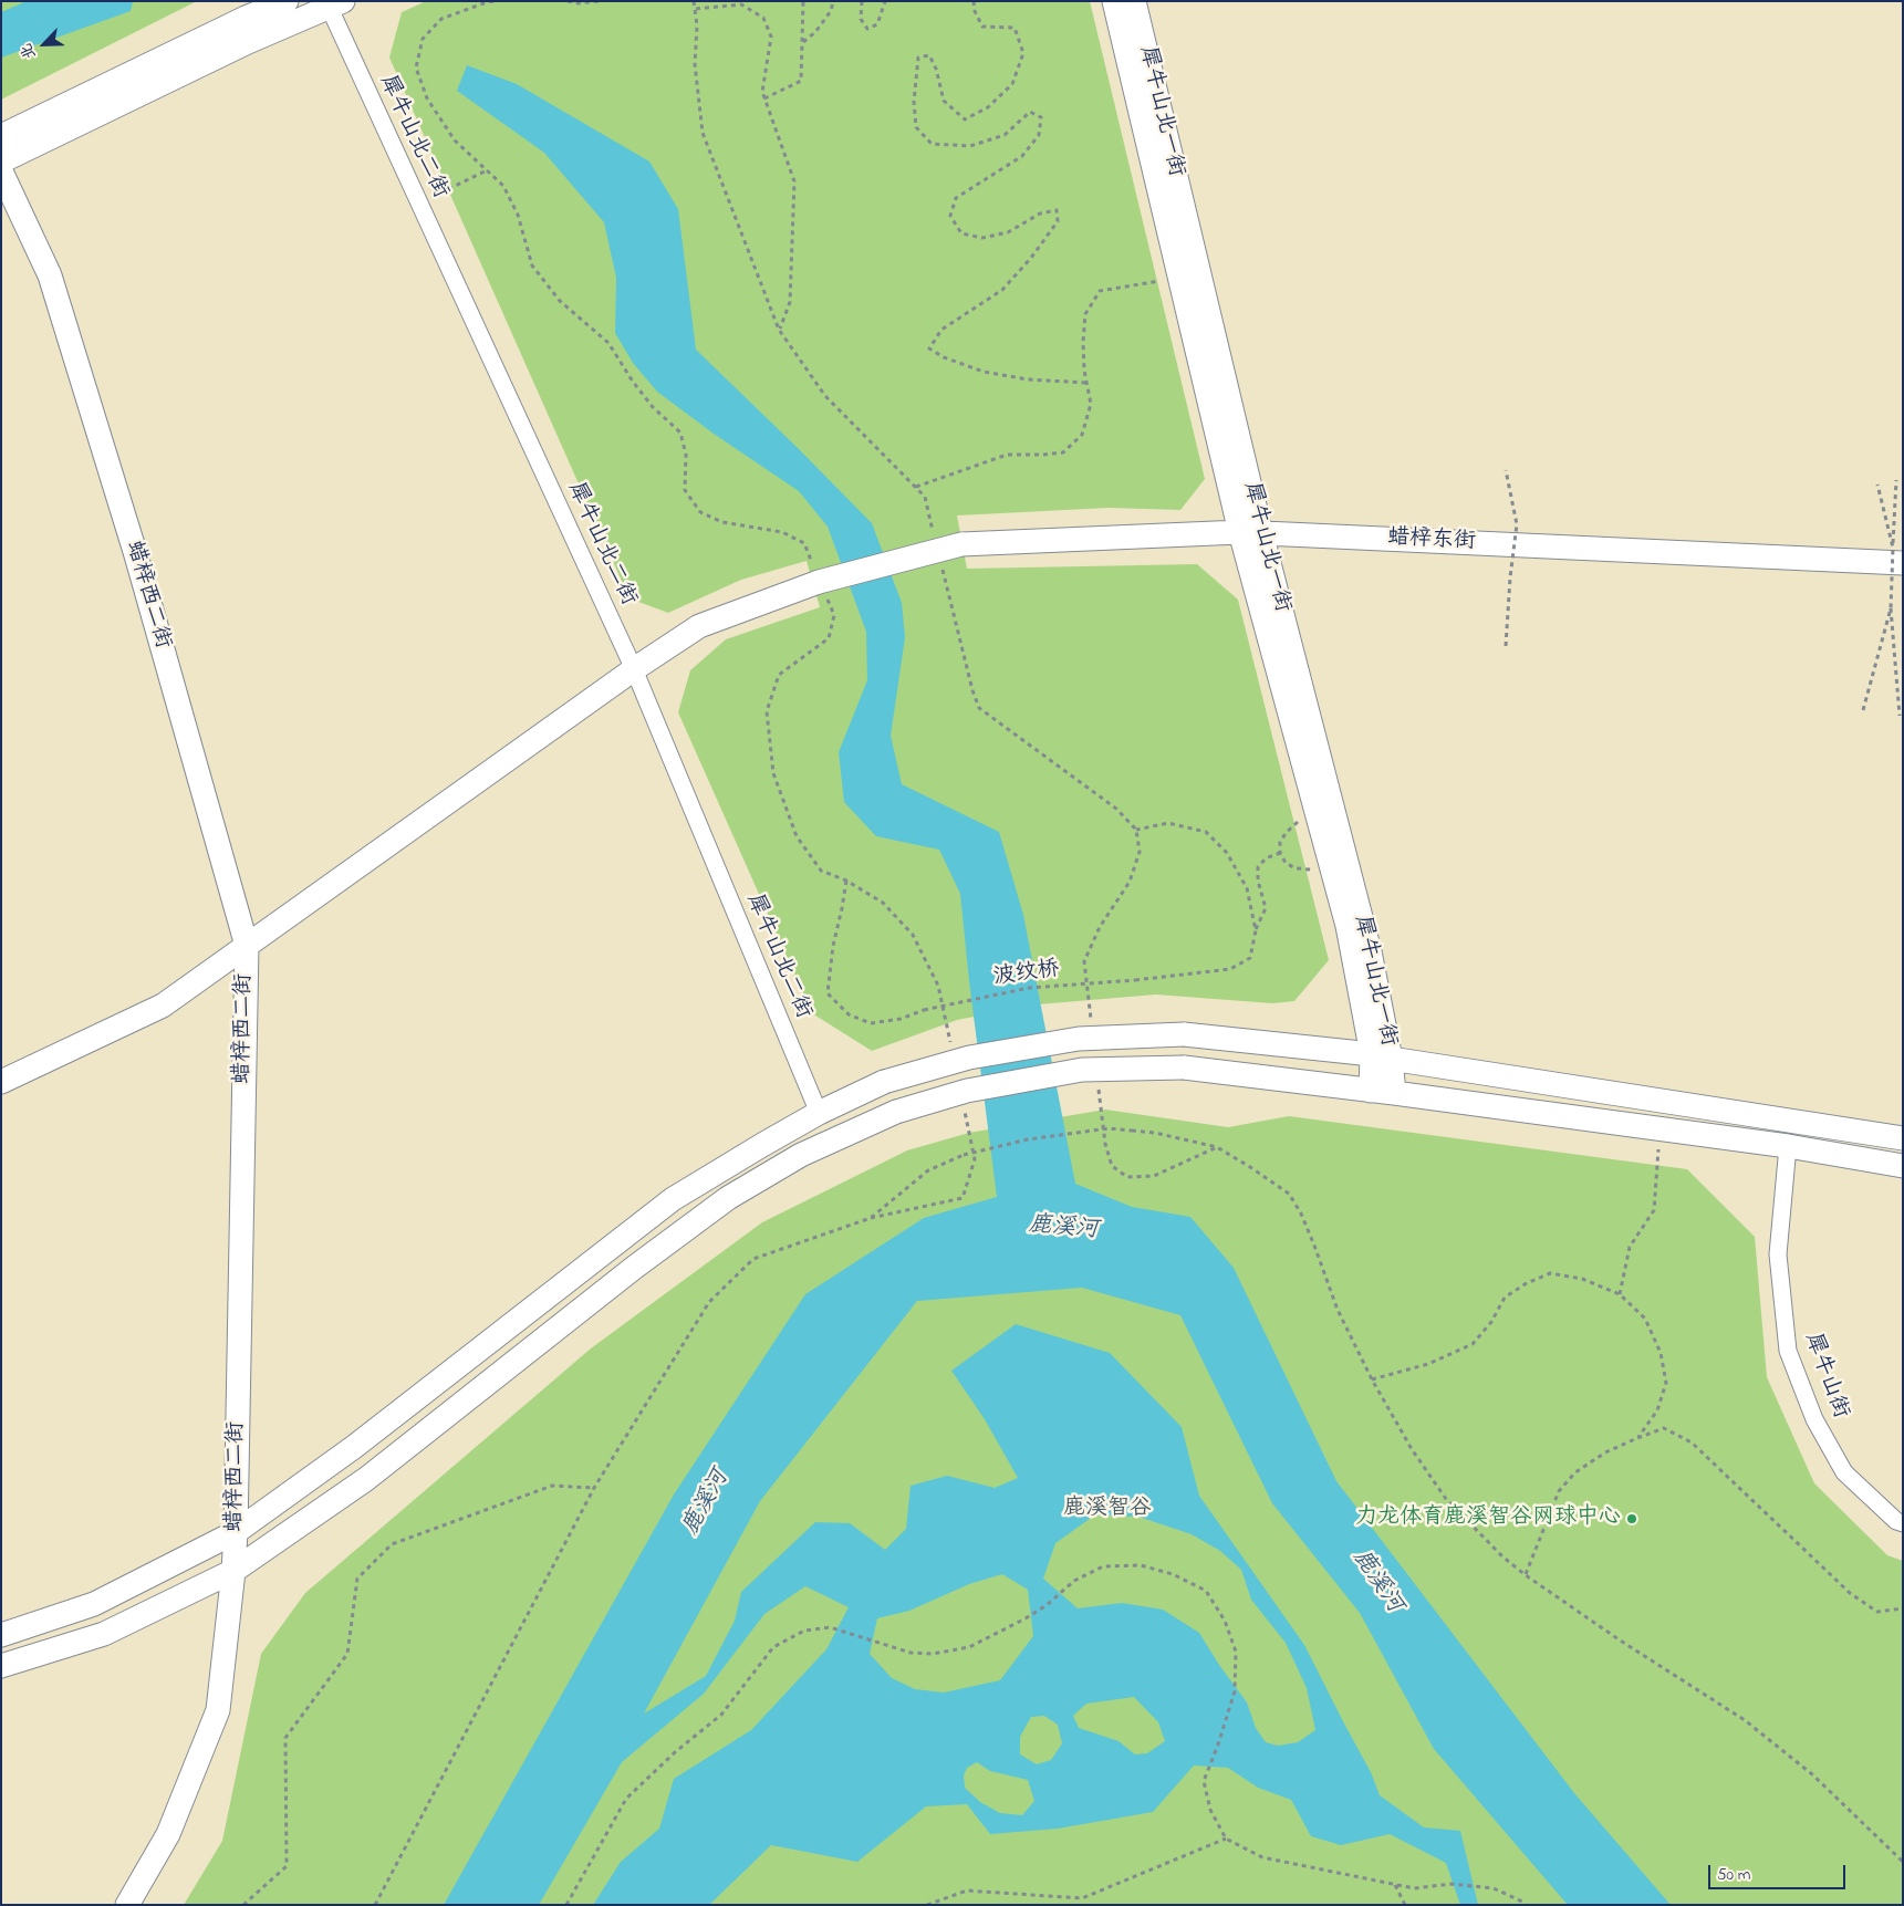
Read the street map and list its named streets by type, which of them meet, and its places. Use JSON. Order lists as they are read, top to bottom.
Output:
{
  "streets": {
    "street": [
      "犀牛山北一街",
      "犀牛山北二街",
      "蜡梓东街",
      "蜡梓西二街",
      "犀牛山街"
    ],
    "path": ["波纹桥"]
  },
  "crossings": [
    ["犀牛山北一街", "蜡梓东街"],
    ["犀牛山北二街", "蜡梓东街"],
    ["蜡梓东街", "蜡梓西二街"]
  ],
  "water": ["鹿溪河"],
  "parks": ["鹿溪智谷"],
  "places": ["力龙体育鹿溪智谷网球中心"],
  "scale_bar": "50 m",
  "north": "bottom left"
}
